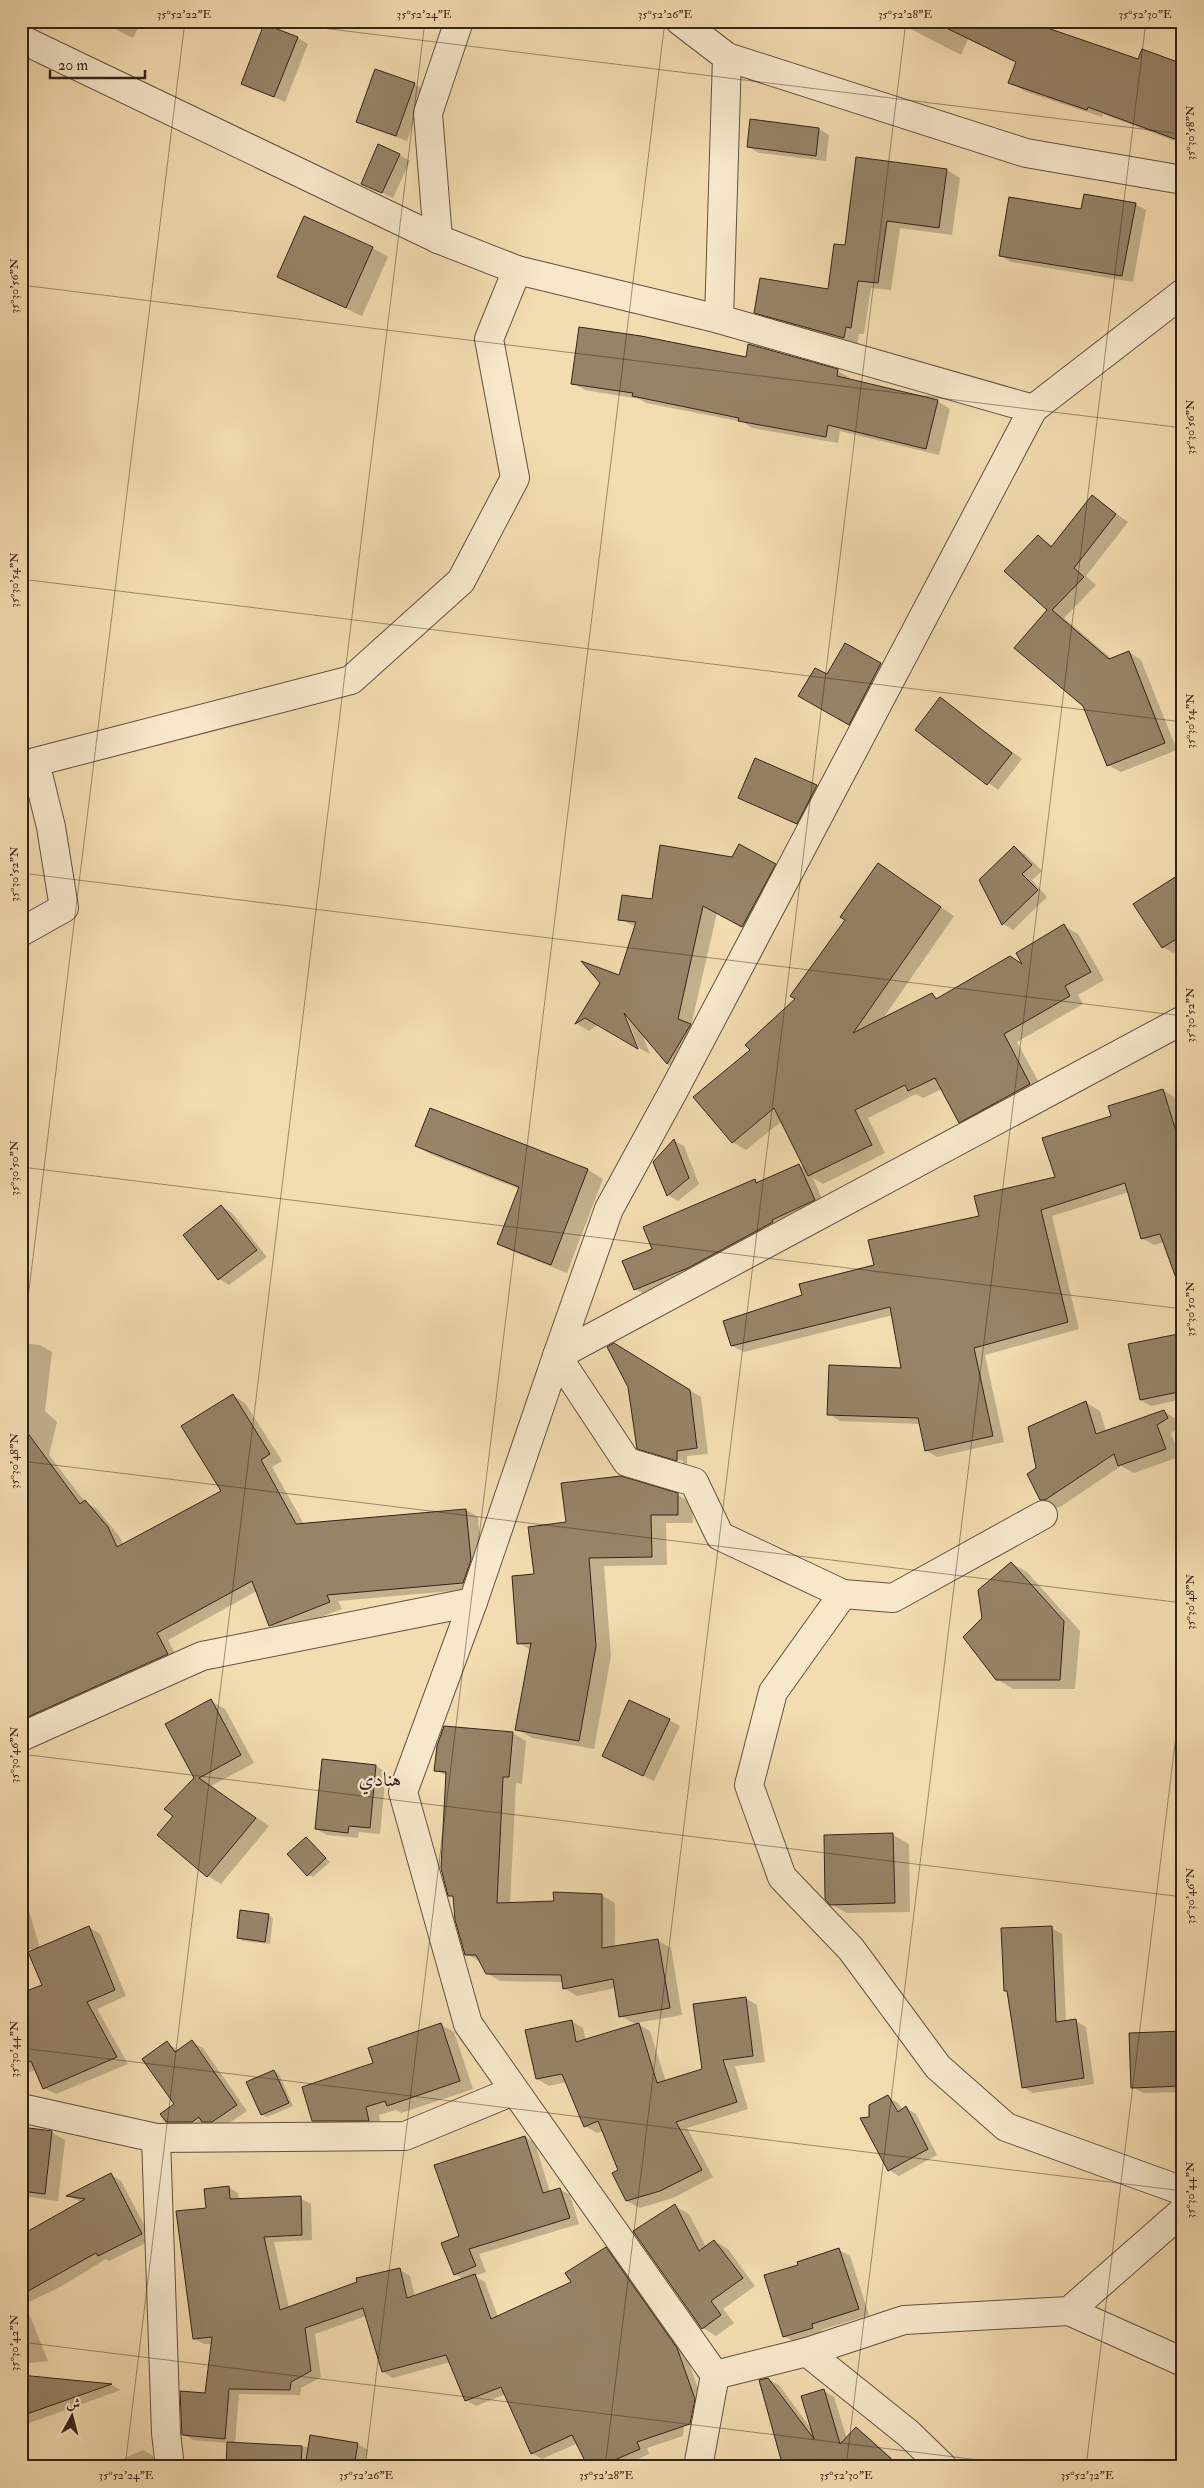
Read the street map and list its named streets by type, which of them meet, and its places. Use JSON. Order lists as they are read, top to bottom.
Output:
{
  "districts": ["هنادي"],
  "scale_bar": "20 m",
  "north": "top",
  "coordinates": [
    "35°52'22\"E",
    "35°52'24\"E",
    "35°52'26\"E",
    "35°52'28\"E",
    "35°52'30\"E",
    "35°30'58\"N",
    "35°30'56\"N",
    "35°30'54\"N",
    "35°30'52\"N",
    "35°30'50\"N",
    "35°30'48\"N",
    "35°30'46\"N",
    "35°30'44\"N",
    "35°30'42\"N",
    "35°52'32\"E"
  ]
}
